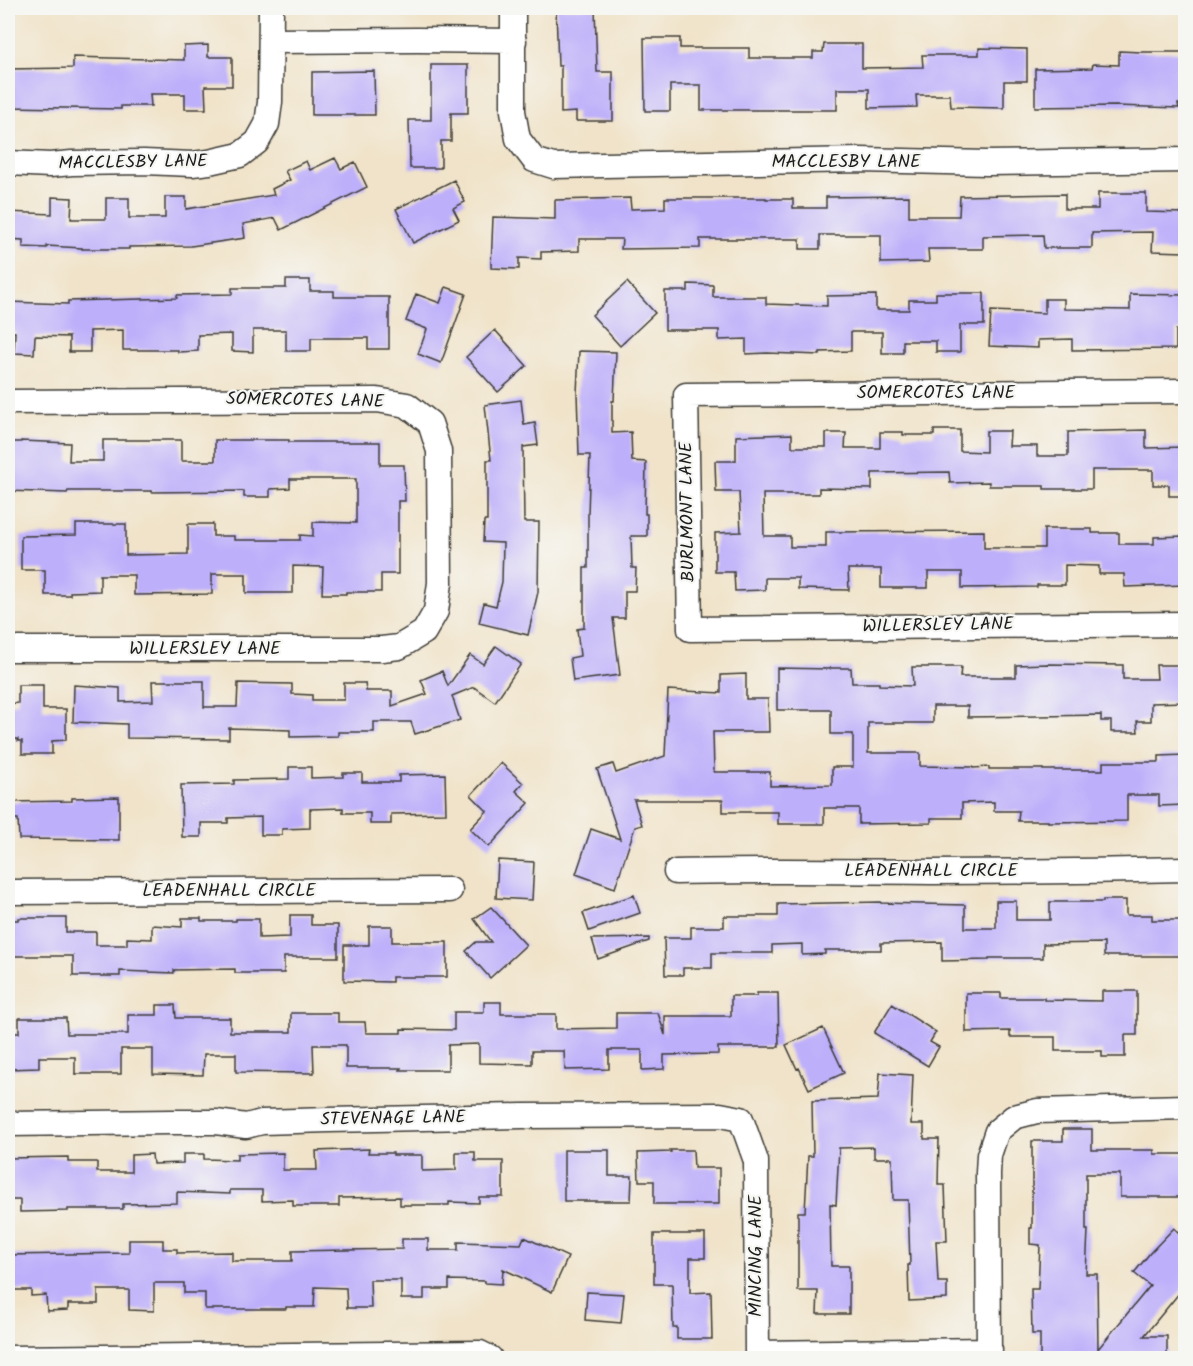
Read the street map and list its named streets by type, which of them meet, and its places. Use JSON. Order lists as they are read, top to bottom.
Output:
{
  "streets": {
    "street": [
      "MACCLESBY LANE",
      "SOMERCOTES LANE",
      "BURLMONT LANE",
      "WILLERSLEY LANE",
      "LEADENHALL CIRCLE",
      "STEVENAGE LANE",
      "MINCING LANE"
    ]
  },
  "crossings": [
    ["SOMERCOTES LANE", "BURLMONT LANE"],
    ["SOMERCOTES LANE", "WILLERSLEY LANE"],
    ["BURLMONT LANE", "WILLERSLEY LANE"],
    ["STEVENAGE LANE", "MINCING LANE"]
  ]
}
